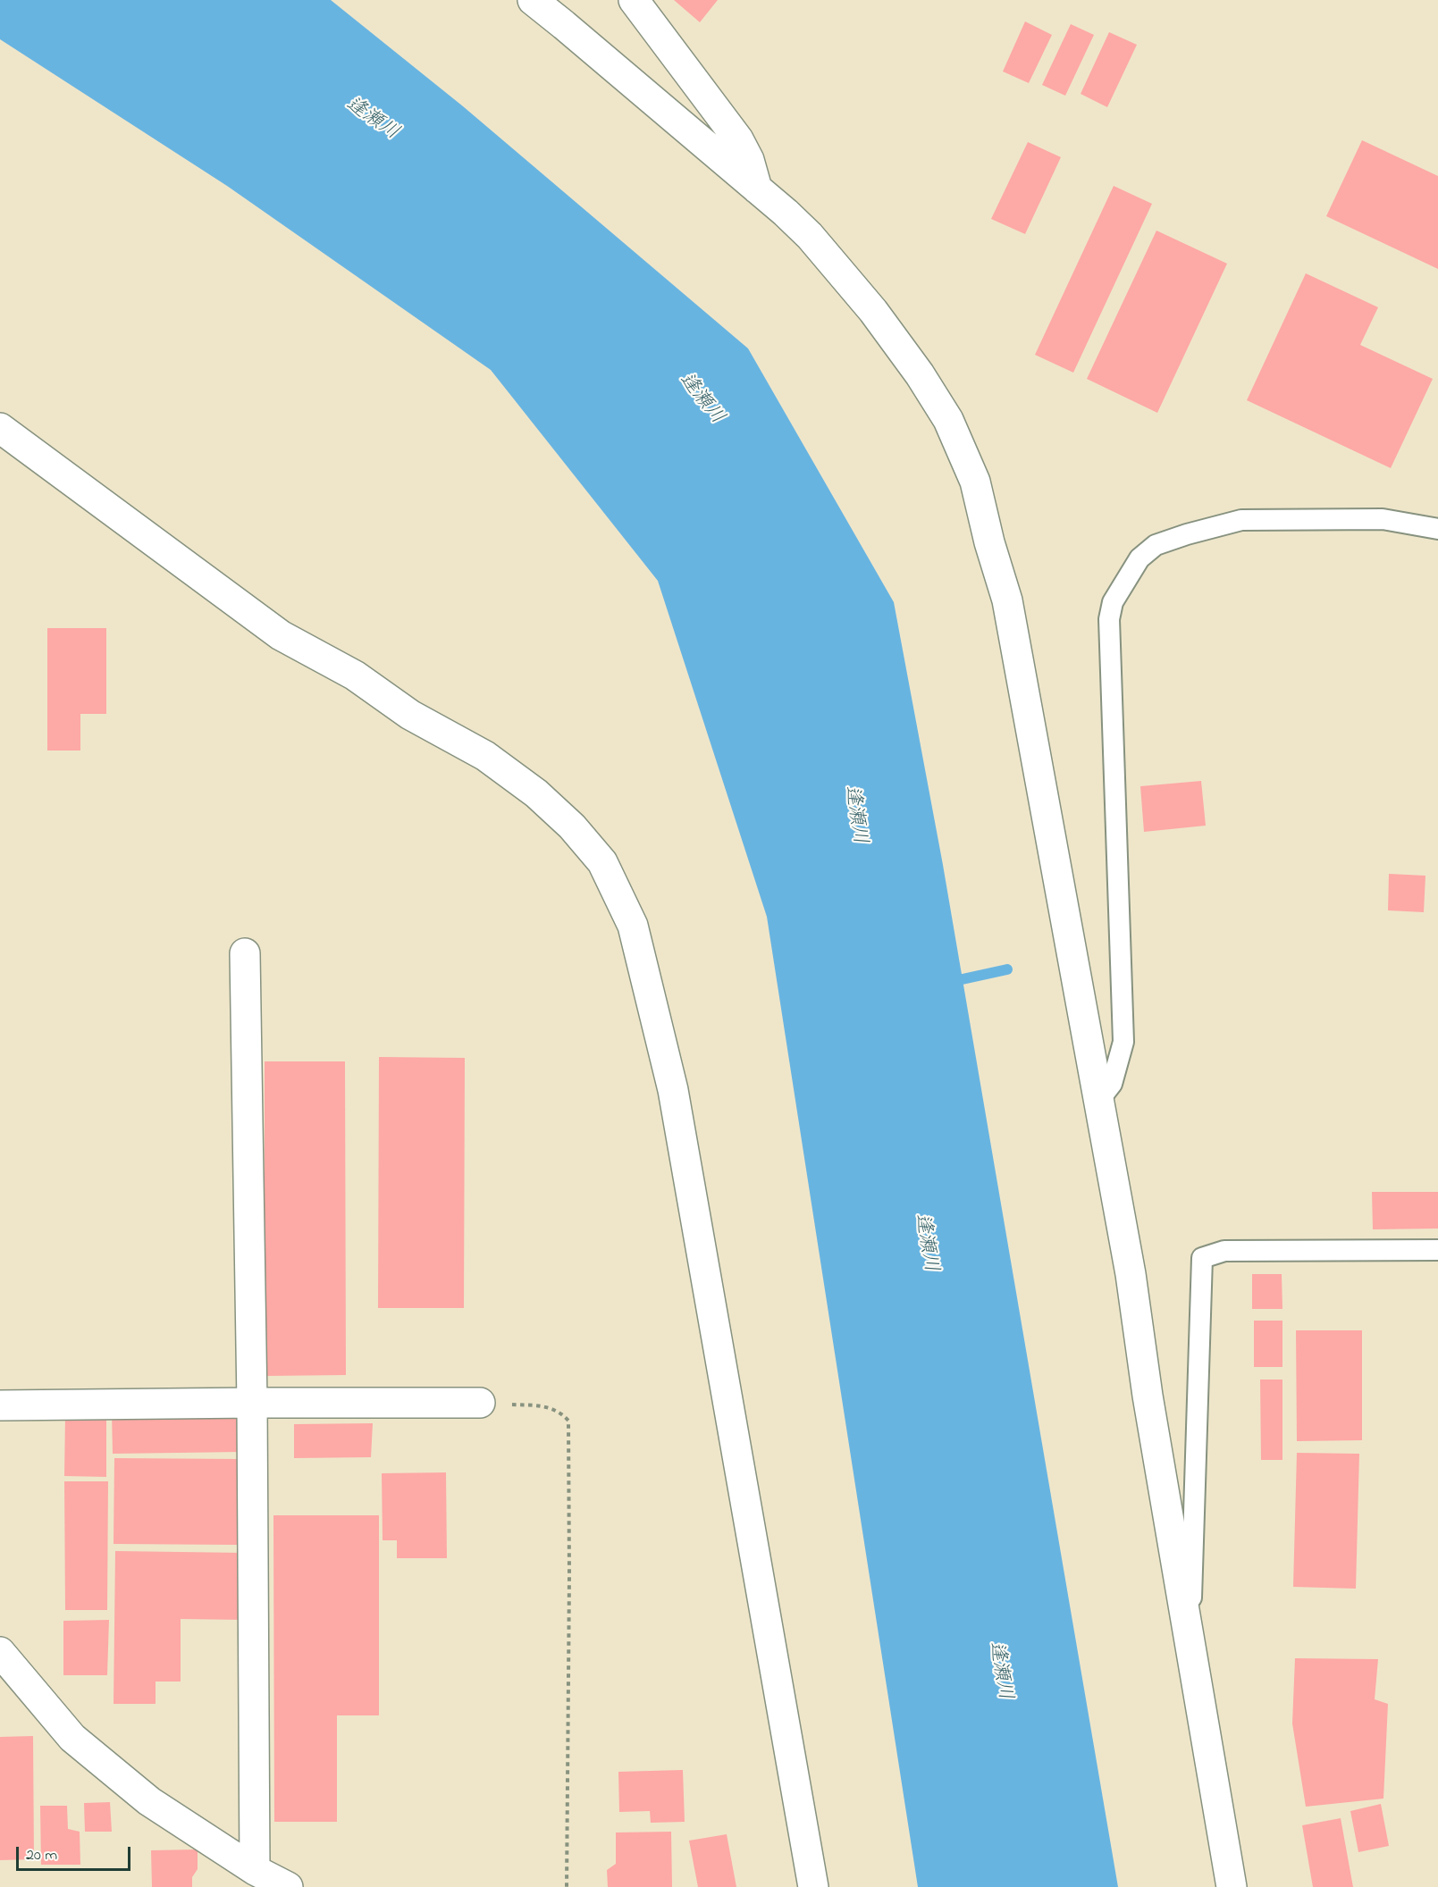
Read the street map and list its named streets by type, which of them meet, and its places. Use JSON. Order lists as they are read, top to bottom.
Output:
{
  "water": ["逢瀬川"],
  "scale_bar": "20 m"
}
